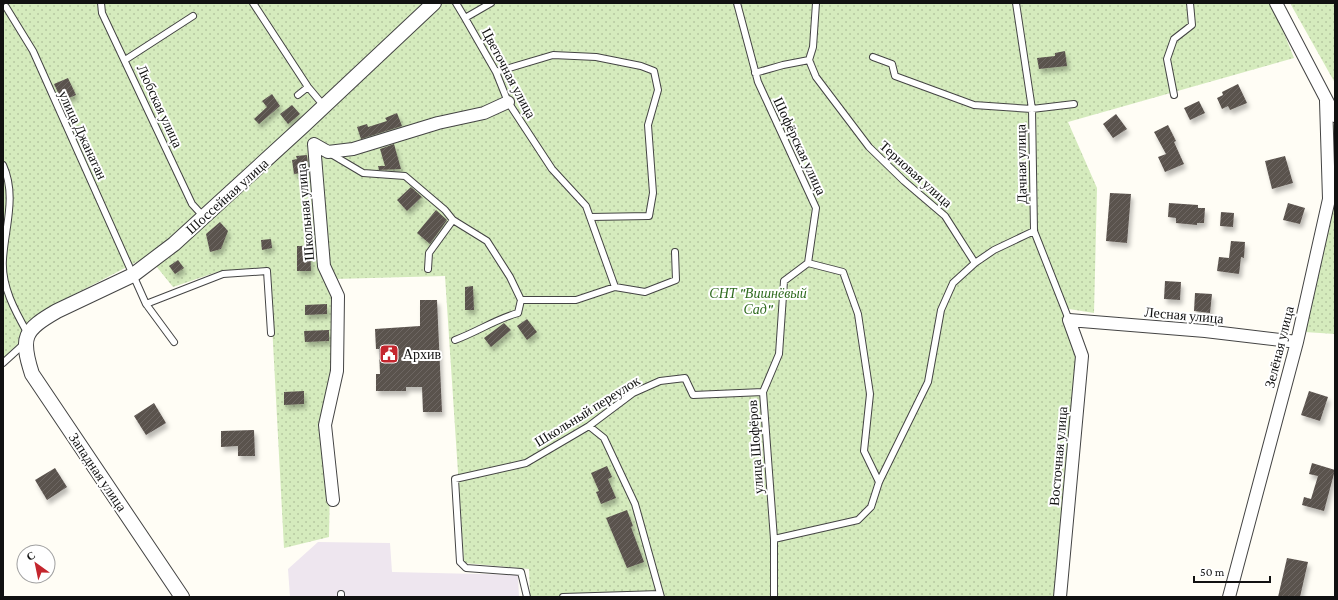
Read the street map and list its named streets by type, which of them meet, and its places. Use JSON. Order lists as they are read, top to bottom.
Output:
{
  "streets": {
    "street": [
      "Шоссейная улица",
      "Школьная улица",
      "Лесная улица",
      "Зелёная улица",
      "Восточная улица",
      "Западная улица"
    ],
    "lane": [
      "Цветочная улица",
      "Любская улица",
      "улица Джанатан",
      "Шофёрская улица",
      "Дачная улица",
      "Терновая улица",
      "Школьный переулок",
      "улица Шофёров"
    ]
  },
  "crossings": [
    ["Любская улица", "Шоссейная улица"],
    ["улица Джанатан", "Шоссейная улица"],
    ["Шофёрская улица", "улица Шофёров"],
    ["Дачная улица", "Лесная улица"],
    ["Дачная улица", "Восточная улица"],
    ["Шоссейная улица", "Западная улица"],
    ["Лесная улица", "Зелёная улица"],
    ["Лесная улица", "Восточная улица"],
    ["Школьный переулок", "улица Шофёров"]
  ],
  "parks": ["СНТ \"Вишнёвый Сад\""],
  "places": {
    "public building": ["Архив"]
  },
  "scale_bar": "50 m",
  "north": "top left"
}
